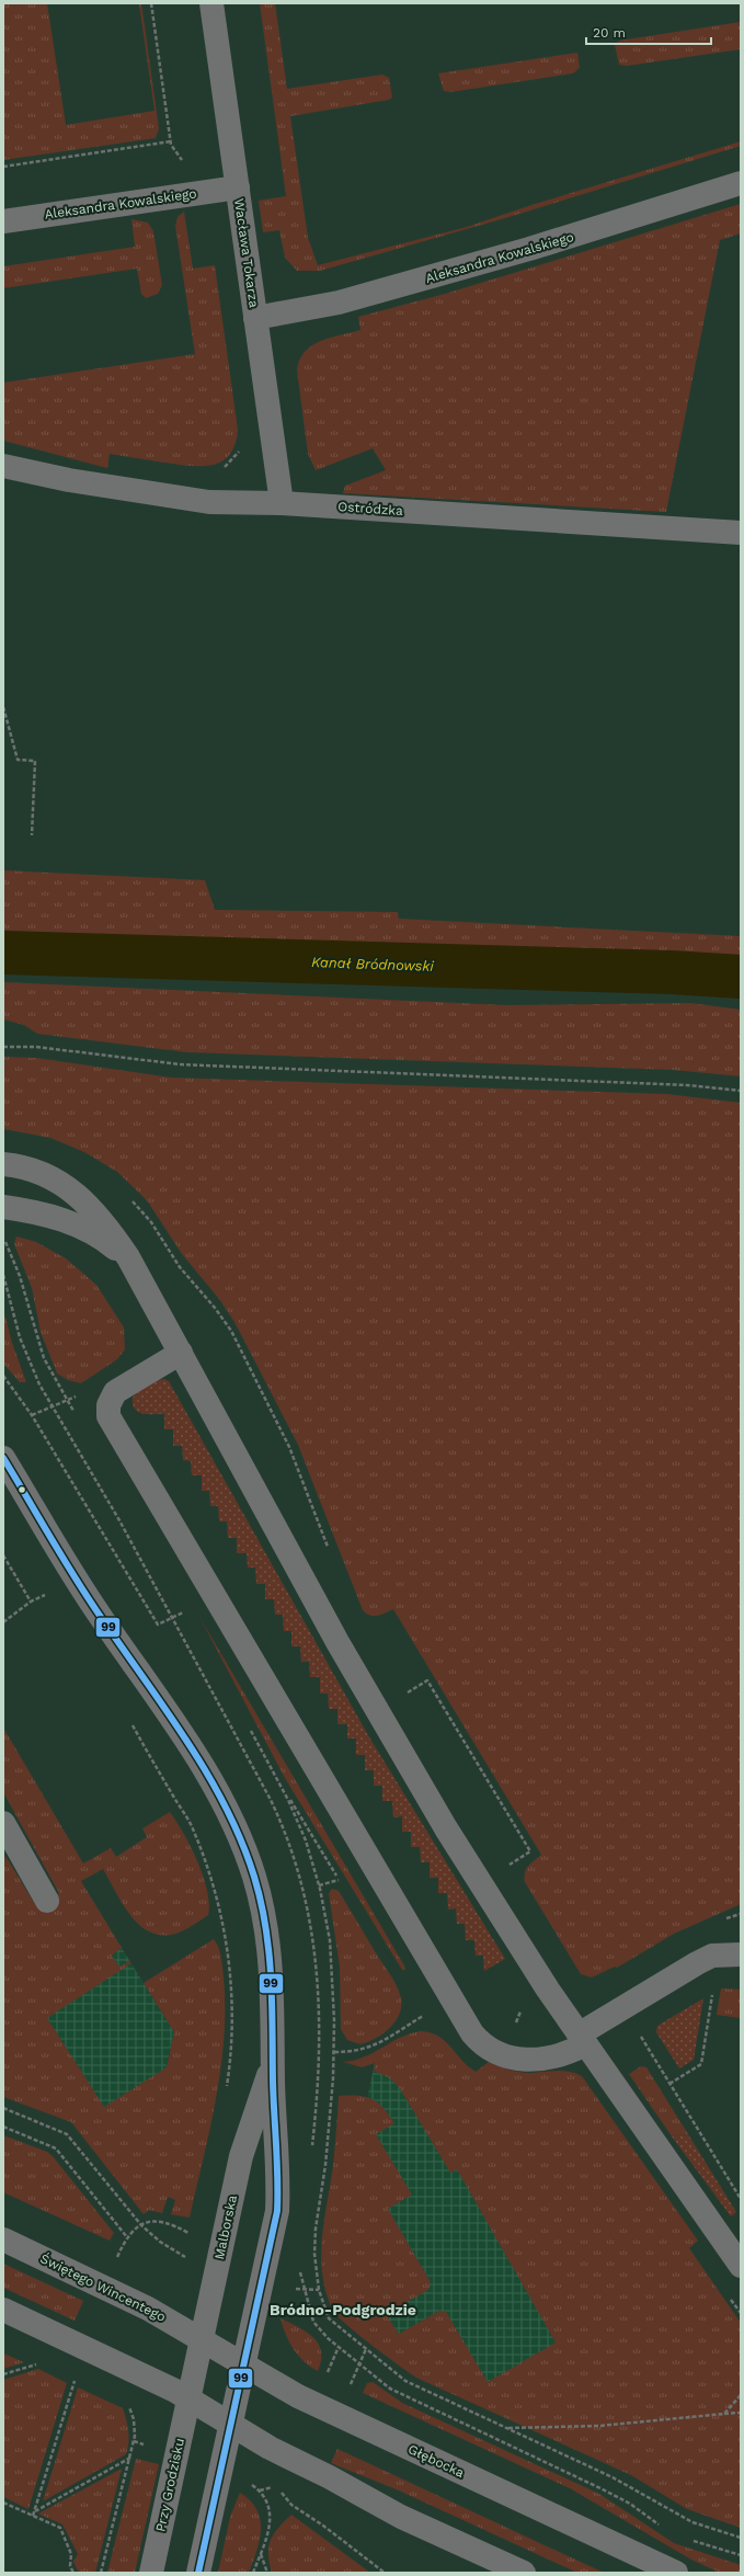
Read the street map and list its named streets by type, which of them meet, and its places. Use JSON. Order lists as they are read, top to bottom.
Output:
{
  "streets": {
    "street": [
      "Aleksandra Kowalskiego",
      "Wacława Tokarza",
      "Ostródzka",
      "Malborska",
      "Świętego Wincentego",
      "Głębocka",
      "Przy Grodzisku"
    ]
  },
  "crossings": [
    ["Aleksandra Kowalskiego", "Wacława Tokarza"],
    ["Wacława Tokarza", "Ostródzka"],
    ["Malborska", "Świętego Wincentego"],
    ["Malborska", "Głębocka"],
    ["Malborska", "Przy Grodzisku"],
    ["Świętego Wincentego", "Głębocka"]
  ],
  "districts": ["Bródno-Podgrodzie"],
  "water": ["Kanał Bródnowski"],
  "lines": ["transit line 99"],
  "scale_bar": "20 m"
}
